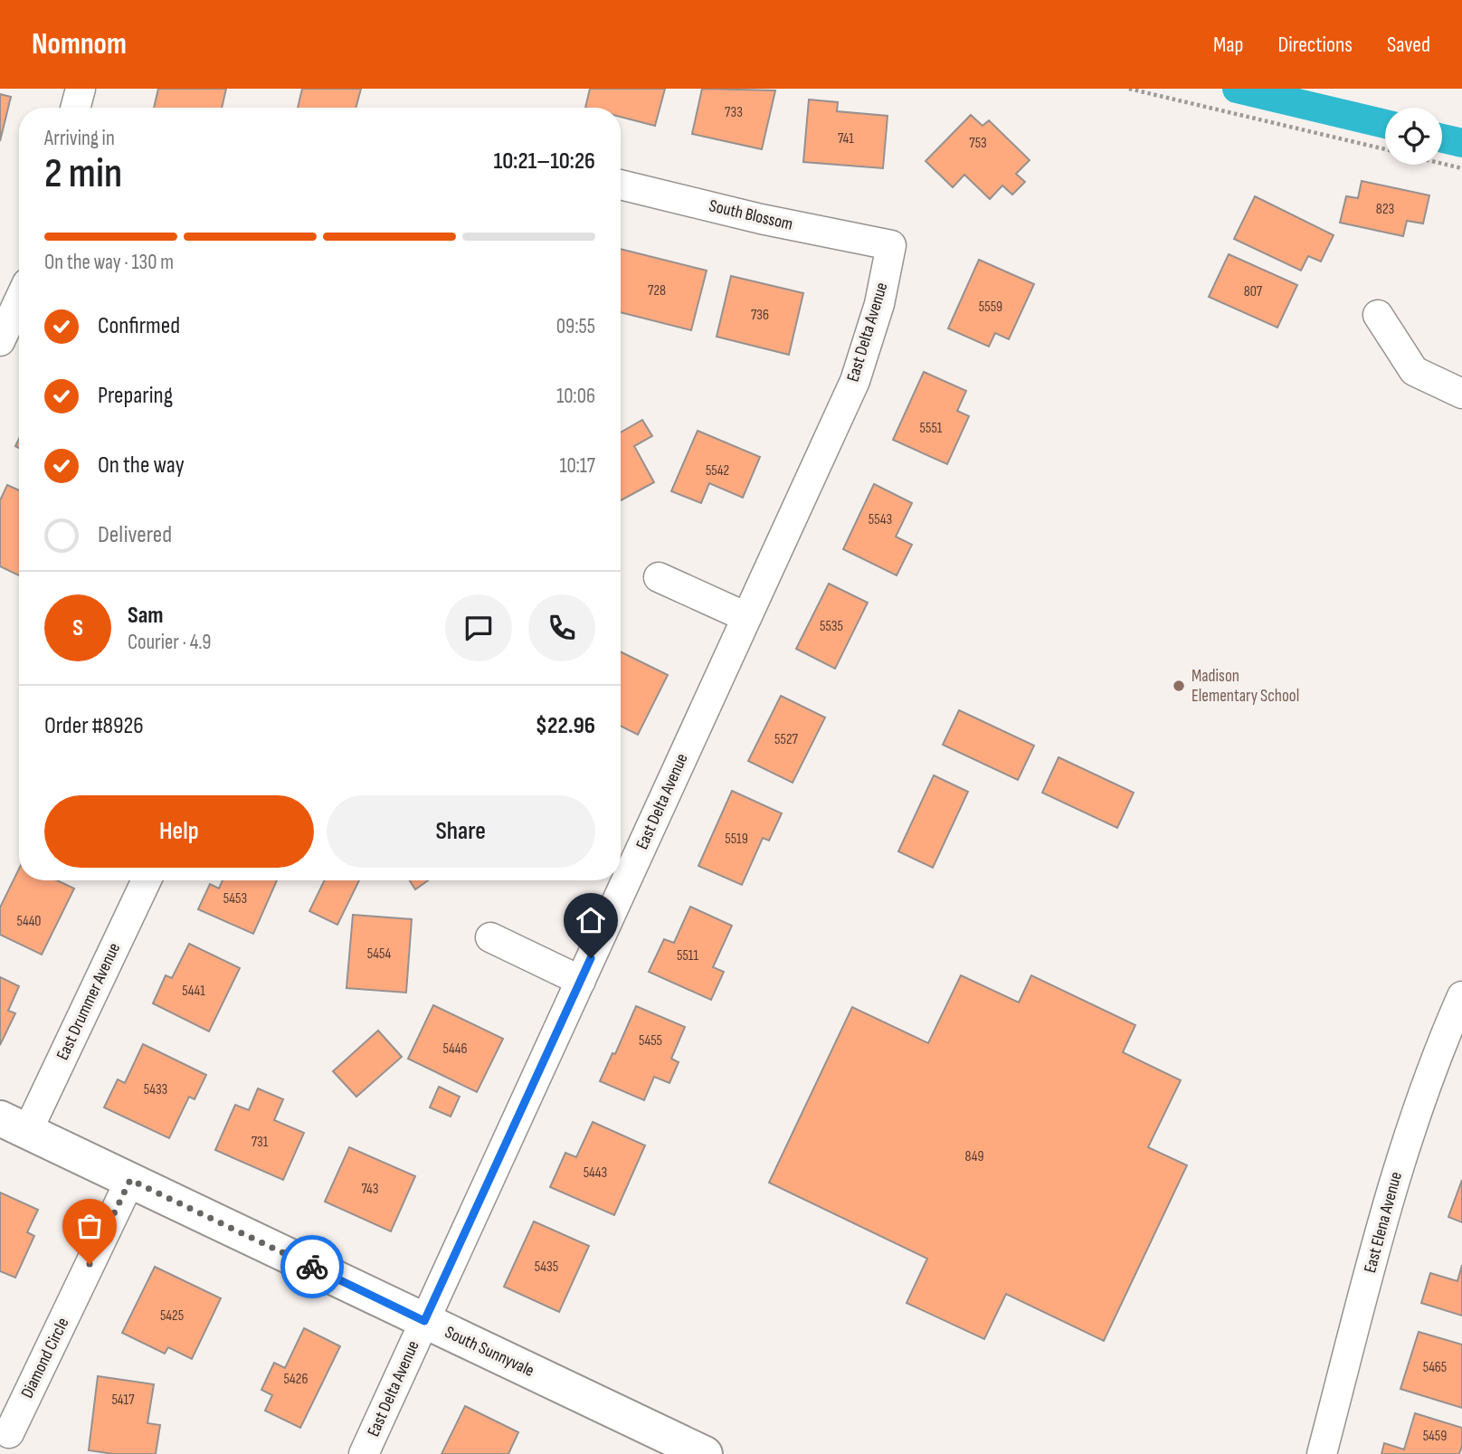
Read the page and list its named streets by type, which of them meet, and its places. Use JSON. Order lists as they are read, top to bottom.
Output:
{
  "streets": {
    "street": [
      "South Blossom",
      "East Delta Avenue",
      "East Drummer Avenue",
      "East Elena Avenue",
      "South Sunnyvale",
      "Diamond Circle"
    ]
  },
  "crossings": [
    ["South Blossom", "East Delta Avenue"],
    ["East Delta Avenue", "South Sunnyvale"],
    ["East Drummer Avenue", "South Sunnyvale"],
    ["South Sunnyvale", "Diamond Circle"]
  ],
  "places": ["Madison Elementary School"],
  "house_numbers": [
    "733",
    "741",
    "753",
    "823",
    "728",
    "807",
    "5559",
    "736",
    "5551",
    "5542",
    "5543",
    "5535",
    "5527",
    "5519",
    "5453",
    "5440",
    "5454",
    "5511",
    "5441",
    "5455",
    "5446",
    "5433",
    "731",
    "849",
    "5443",
    "743",
    "5435",
    "5425",
    "5465",
    "5426",
    "5417",
    "5459"
  ],
  "page": {
    "header": "Nomnom",
    "nav": ["Map", "Directions", "Saved"],
    "heading": ["2 min", "Arriving in", "10:21–10:26"],
    "panel": [
      "Sam",
      "Courier · 4.9",
      "Order #8926",
      "$22.96"
    ],
    "bar": "On the way · 130 m",
    "list": [
      ["Confirmed", "09:55"],
      ["Preparing", "10:06"],
      ["On the way", "10:17"],
      "Delivered"
    ],
    "round": "S",
    "buttons": ["Help", "Share"]
  }
}
